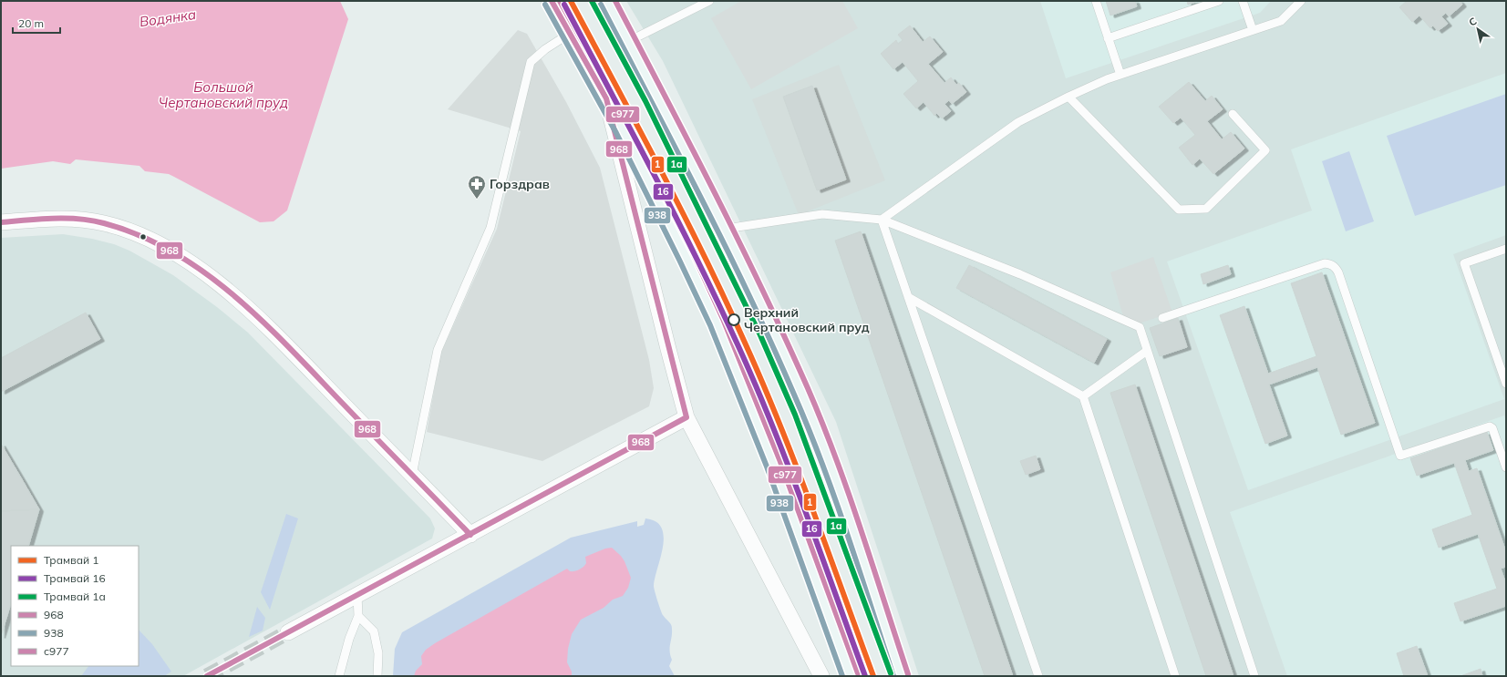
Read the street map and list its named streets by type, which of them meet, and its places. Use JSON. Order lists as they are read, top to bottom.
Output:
{
  "water": ["Водянка", "Большой Чертановский пруд"],
  "places": {
    "pharmacy": ["Горздрав"],
    "other": ["Верхний Чертановский пруд"]
  },
  "lines": [
    "tram line 1",
    "tram line 1а",
    "transit line 968",
    "transit line с977",
    "tram line 16",
    "transit line 938"
  ],
  "legend": [
    "Трамвай 1",
    "Трамвай 16",
    "Трамвай 1а",
    "968",
    "938",
    "с977"
  ],
  "scale_bar": "20 m",
  "north": "top left"
}
